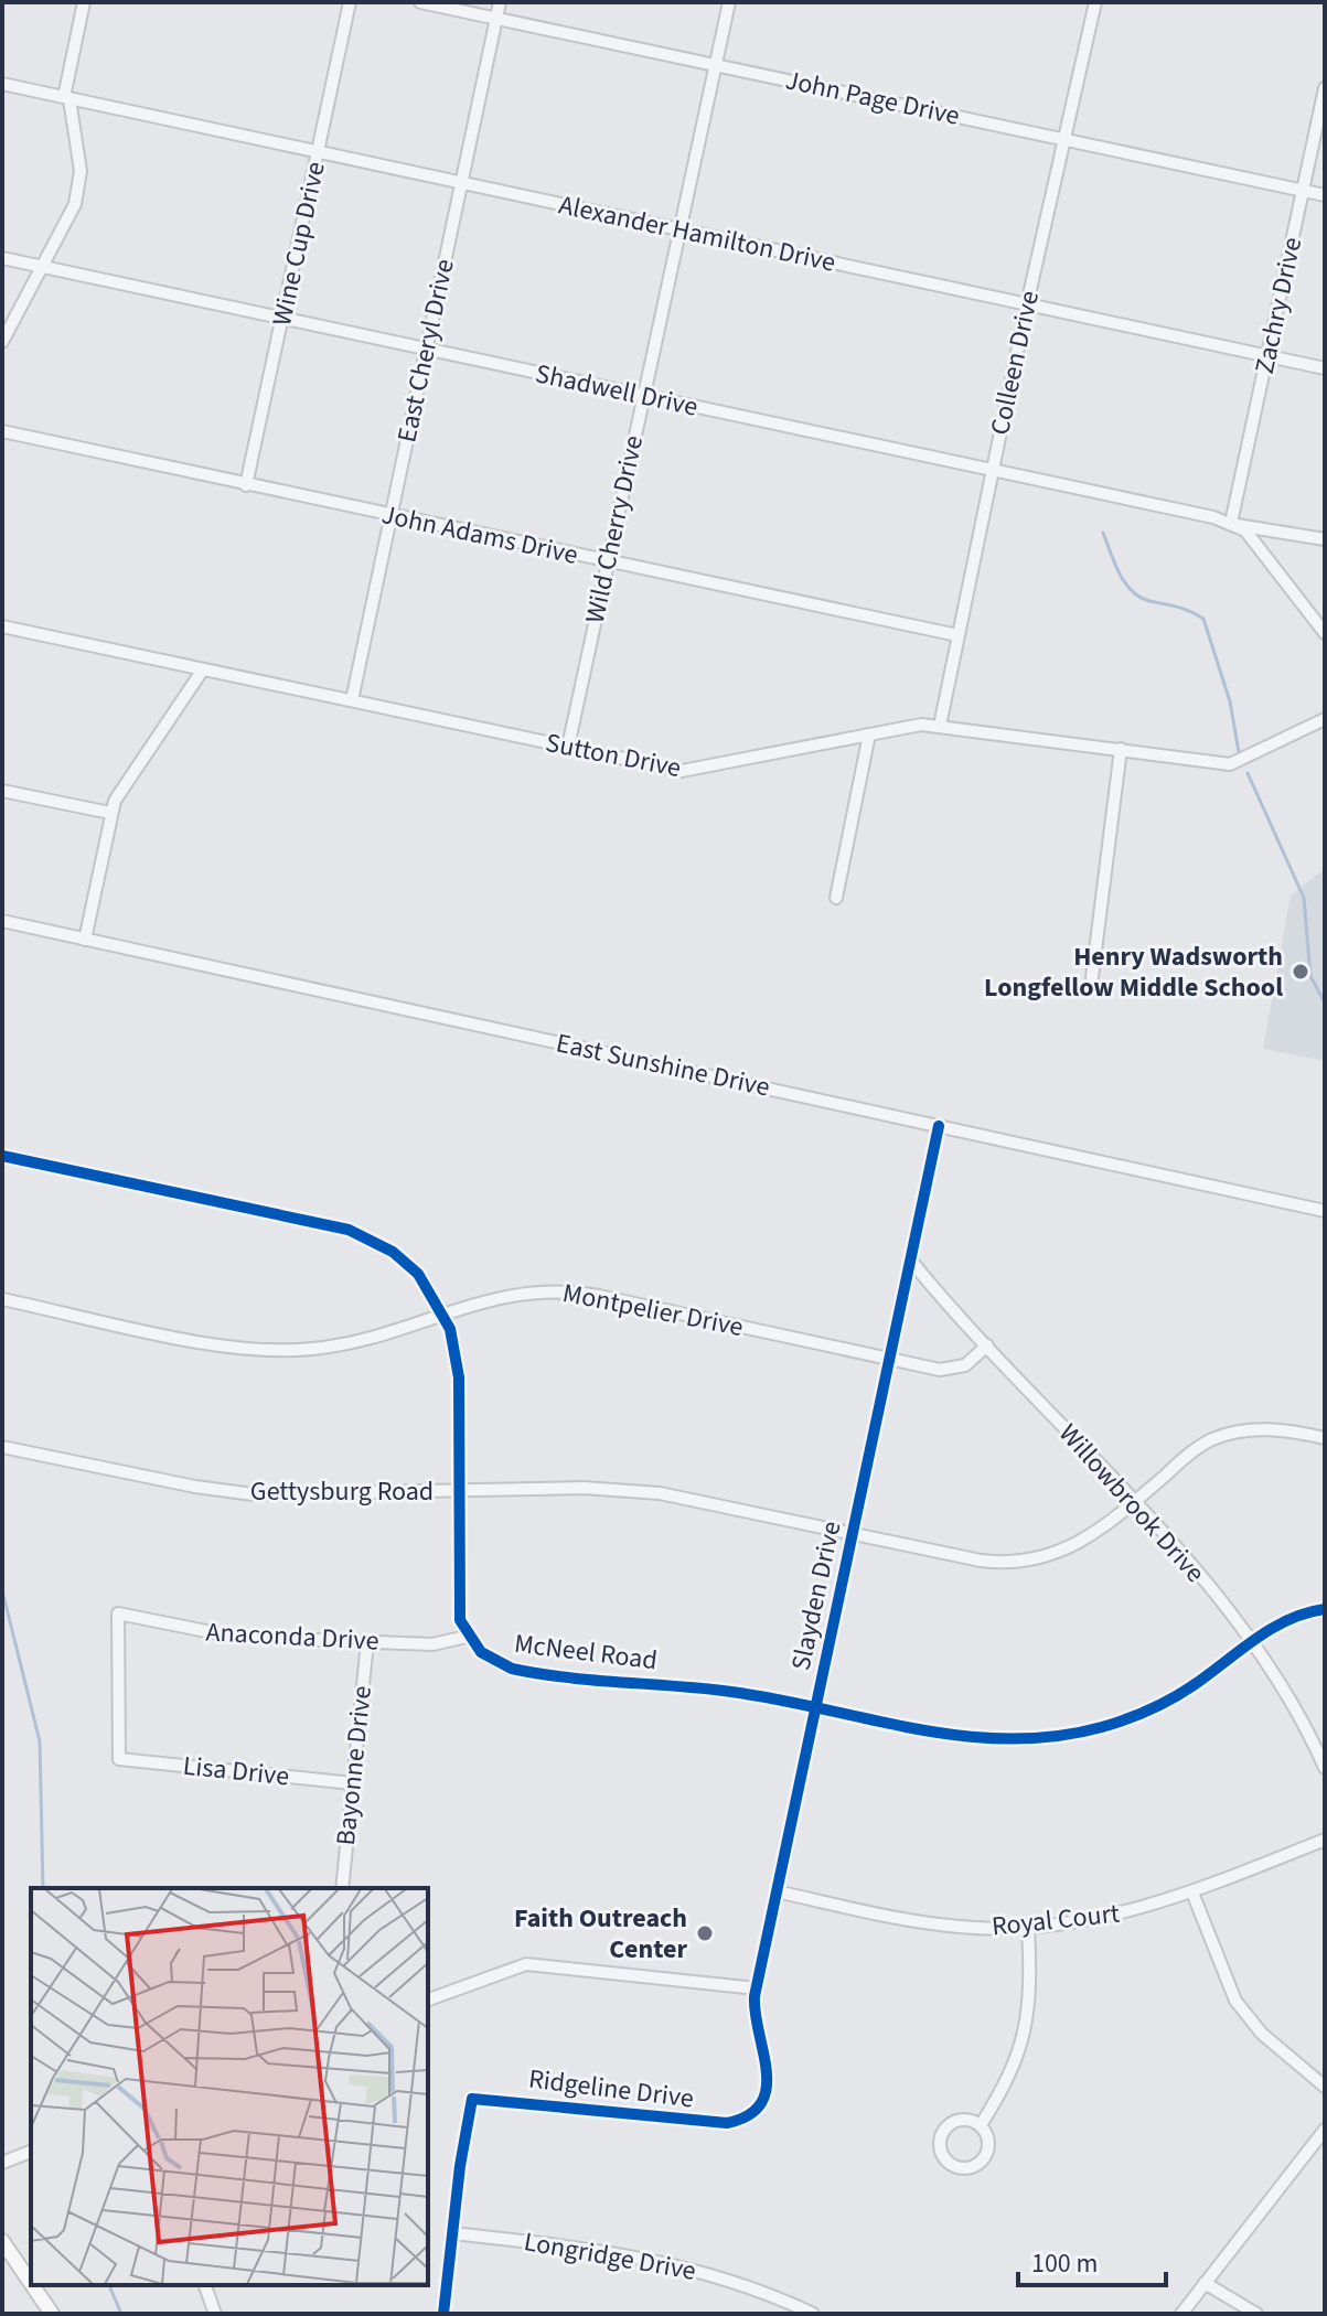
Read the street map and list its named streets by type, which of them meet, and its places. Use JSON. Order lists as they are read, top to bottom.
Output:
{
  "streets": {
    "street": [
      "John Page Drive",
      "Alexander Hamilton Drive",
      "Wine Cup Drive",
      "Zachry Drive",
      "East Cheryl Drive",
      "Colleen Drive",
      "Shadwell Drive",
      "Wild Cherry Drive",
      "John Adams Drive",
      "Sutton Drive",
      "East Sunshine Drive",
      "Montpelier Drive",
      "Gettysburg Road",
      "Willowbrook Drive",
      "Slayden Drive",
      "Anaconda Drive",
      "McNeel Road",
      "Bayonne Drive",
      "Lisa Drive",
      "Royal Court",
      "Ridgeline Drive",
      "Longridge Drive"
    ]
  },
  "crossings": [
    ["John Page Drive", "Zachry Drive"],
    ["John Page Drive", "East Cheryl Drive"],
    ["John Page Drive", "Colleen Drive"],
    ["John Page Drive", "Wild Cherry Drive"],
    ["Alexander Hamilton Drive", "Wine Cup Drive"],
    ["Alexander Hamilton Drive", "Zachry Drive"],
    ["Alexander Hamilton Drive", "East Cheryl Drive"],
    ["Alexander Hamilton Drive", "Colleen Drive"],
    ["Alexander Hamilton Drive", "Wild Cherry Drive"],
    ["Wine Cup Drive", "Shadwell Drive"],
    ["Wine Cup Drive", "John Adams Drive"],
    ["Zachry Drive", "Shadwell Drive"],
    ["East Cheryl Drive", "Shadwell Drive"],
    ["East Cheryl Drive", "John Adams Drive"],
    ["East Cheryl Drive", "Sutton Drive"],
    ["Colleen Drive", "Shadwell Drive"],
    ["Colleen Drive", "John Adams Drive"],
    ["Colleen Drive", "Sutton Drive"],
    ["Shadwell Drive", "Wild Cherry Drive"],
    ["Wild Cherry Drive", "John Adams Drive"],
    ["Wild Cherry Drive", "Sutton Drive"],
    ["East Sunshine Drive", "Slayden Drive"],
    ["Montpelier Drive", "Willowbrook Drive"],
    ["Montpelier Drive", "Slayden Drive"],
    ["Gettysburg Road", "Willowbrook Drive"],
    ["Gettysburg Road", "Slayden Drive"],
    ["Willowbrook Drive", "Slayden Drive"],
    ["Willowbrook Drive", "McNeel Road"],
    ["Slayden Drive", "McNeel Road"],
    ["Slayden Drive", "Royal Court"],
    ["Slayden Drive", "Ridgeline Drive"],
    ["Anaconda Drive", "McNeel Road"],
    ["Anaconda Drive", "Bayonne Drive"],
    ["Anaconda Drive", "Lisa Drive"],
    ["Bayonne Drive", "Lisa Drive"],
    ["Ridgeline Drive", "Longridge Drive"]
  ],
  "places": ["Henry Wadsworth Longfellow Middle School", "Faith Outreach Center"],
  "scale_bar": "100 m"
}
